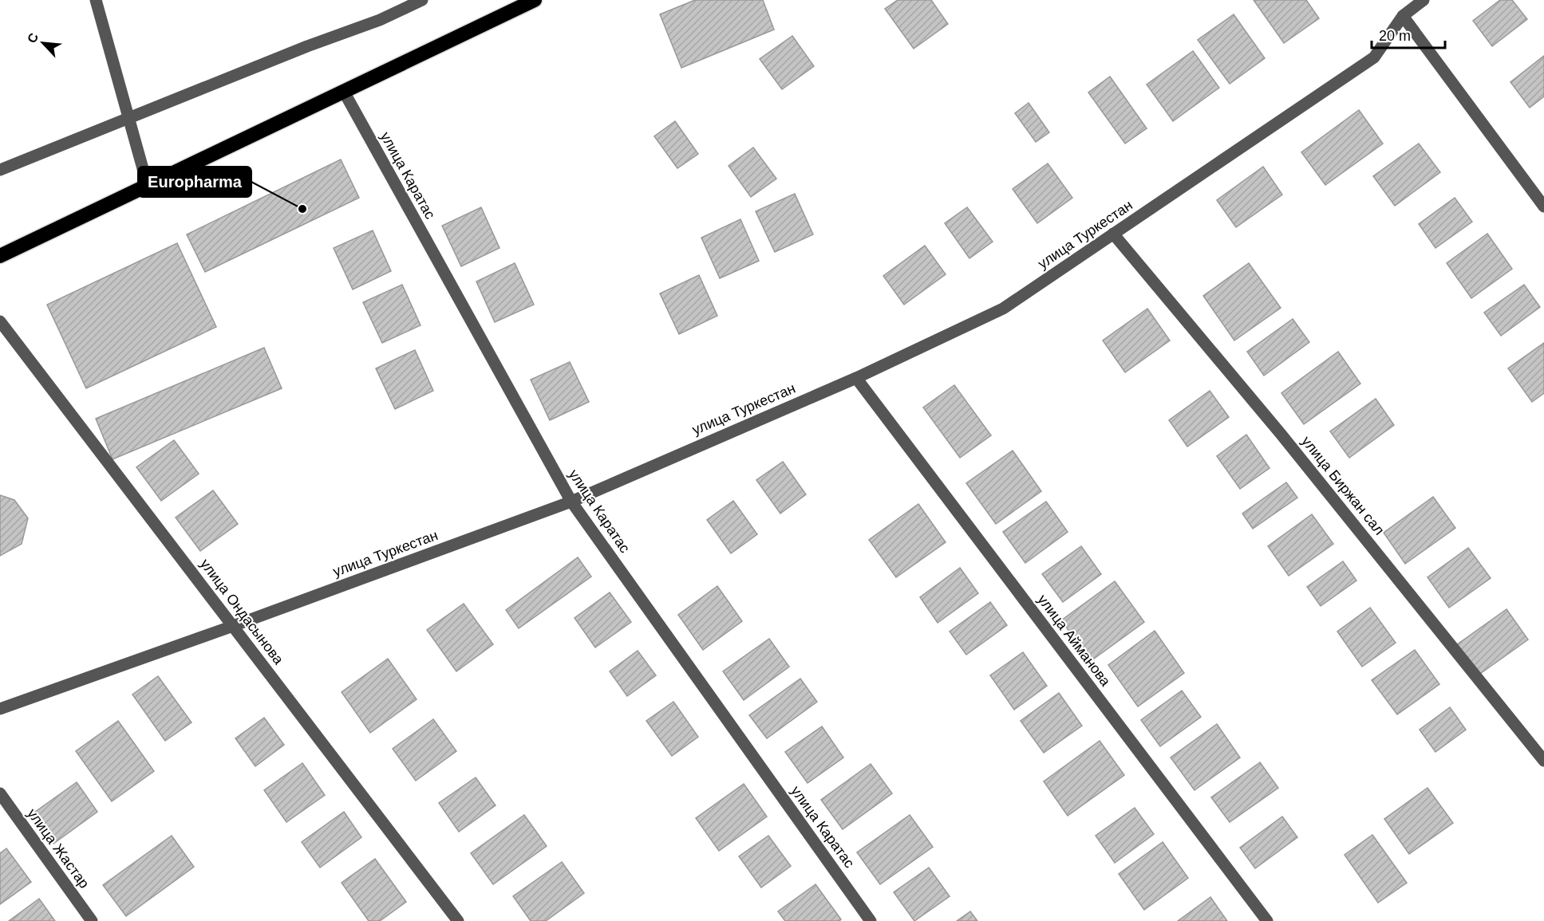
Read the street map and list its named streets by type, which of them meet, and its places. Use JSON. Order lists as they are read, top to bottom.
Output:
{
  "streets": {
    "street": [
      "улица Каратас",
      "улица Туркестан",
      "улица Биржан сал",
      "улица Ондасынова",
      "улица Айманова",
      "улица Жастар"
    ]
  },
  "crossings": [
    ["улица Каратас", "улица Туркестан"],
    ["улица Туркестан", "улица Биржан сал"],
    ["улица Туркестан", "улица Ондасынова"],
    ["улица Туркестан", "улица Айманова"]
  ],
  "places": ["Europharma"],
  "scale_bar": "20 m",
  "north": "top left"
}
